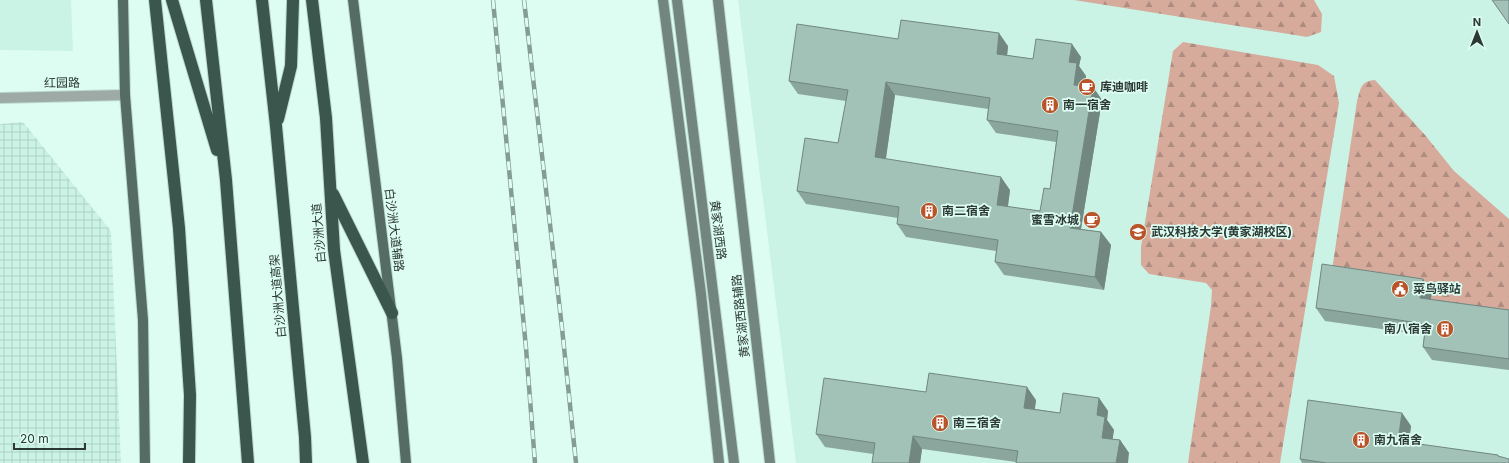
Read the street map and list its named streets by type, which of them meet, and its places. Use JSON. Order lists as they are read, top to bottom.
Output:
{
  "streets": {
    "highway": ["白沙洲大道", "白沙洲大道高架"],
    "main road": ["白沙洲大道辅路", "黄家湖西路", "黄家湖西路辅路"],
    "street": ["红园路"]
  },
  "places": {
    "cafe": ["库迪咖啡", "蜜雪冰城"],
    "building": [
      "南一宿舍",
      "南二宿舍",
      "南八宿舍",
      "南三宿舍",
      "南九宿舍"
    ],
    "school or university": ["武汉科技大学(黄家湖校区)"],
    "public building": ["菜鸟驿站"]
  },
  "scale_bar": "20 m",
  "north": "top"
}
